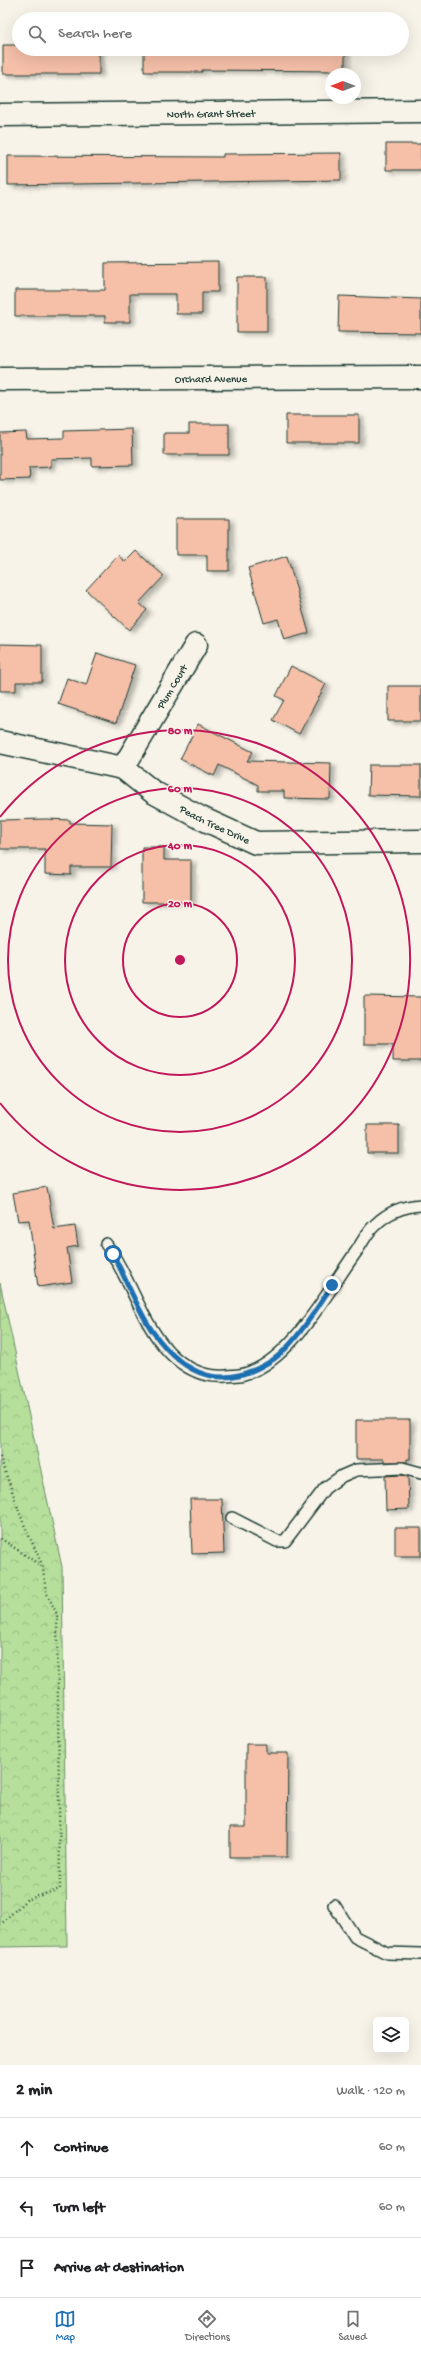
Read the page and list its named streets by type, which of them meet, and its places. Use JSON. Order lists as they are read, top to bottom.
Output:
{
  "streets": {
    "street": [
      "North Grant Street",
      "Orchard Avenue",
      "Plum Court",
      "Peach Tree Drive"
    ]
  },
  "crossings": [
    ["Plum Court", "Peach Tree Drive"]
  ],
  "north": "left",
  "page": {
    "search": "Search here",
    "heading": ["2 min", "Walk · 120 m"],
    "list": [
      ["Continue", "60 m"],
      ["Turn left", "60 m"],
      "Arrive at destination"
    ],
    "nav": ["Map", "Directions", "Saved"]
  },
  "rings": [
    "80 m",
    "60 m",
    "40 m",
    "20 m"
  ]
}
